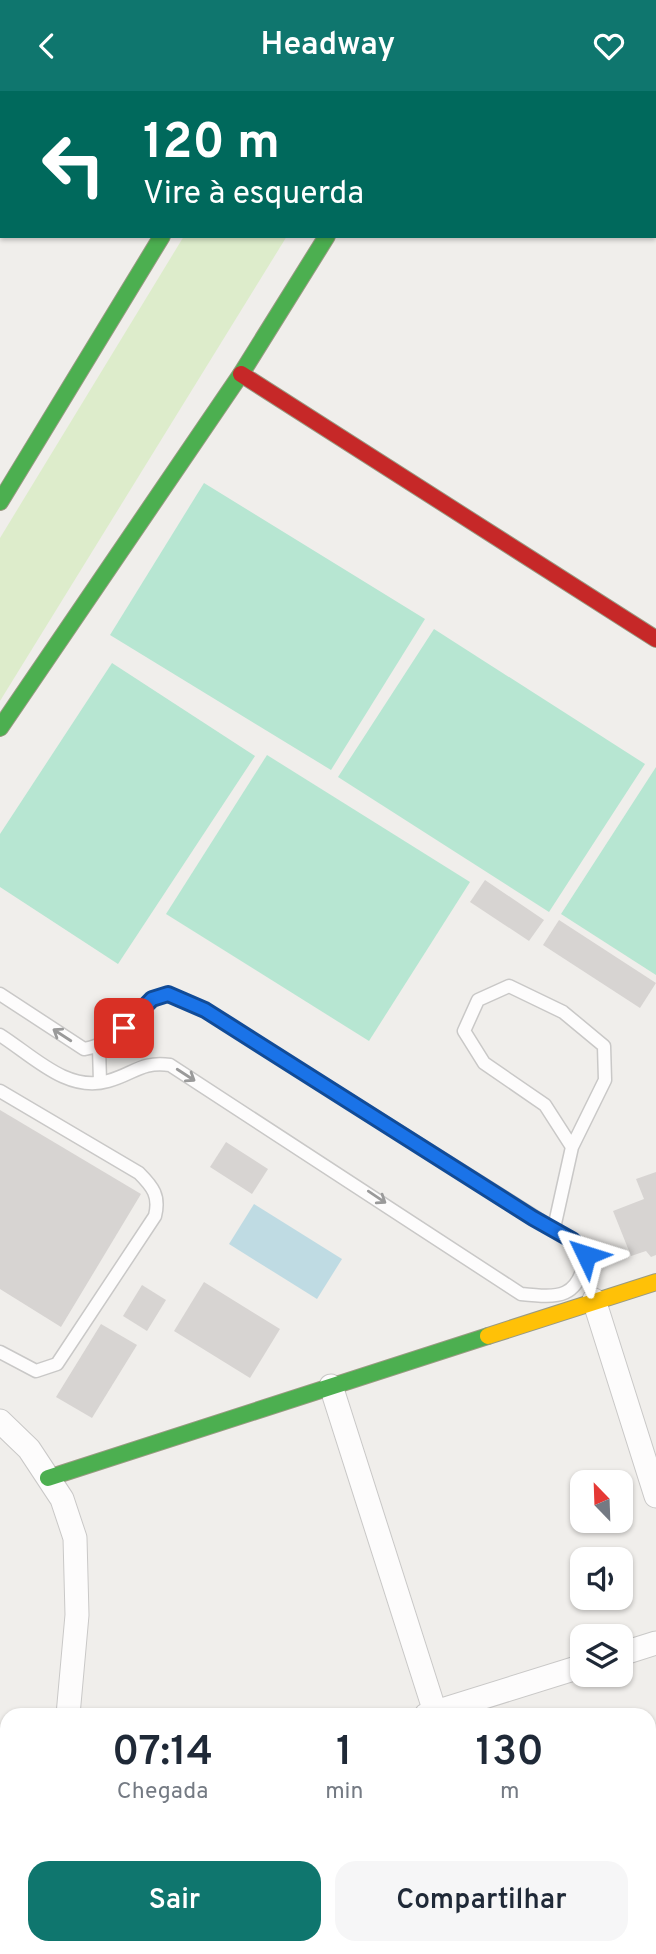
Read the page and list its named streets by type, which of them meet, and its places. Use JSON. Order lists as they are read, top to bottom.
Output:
{
  "north": "top left",
  "page": {
    "header": "Headway",
    "turn": ["120 m", "Vire à esquerda"],
    "eta": [
      "07:14",
      "Chegada",
      "1",
      "min",
      "130",
      "m"
    ],
    "buttons": ["Sair", "Compartilhar"]
  }
}
